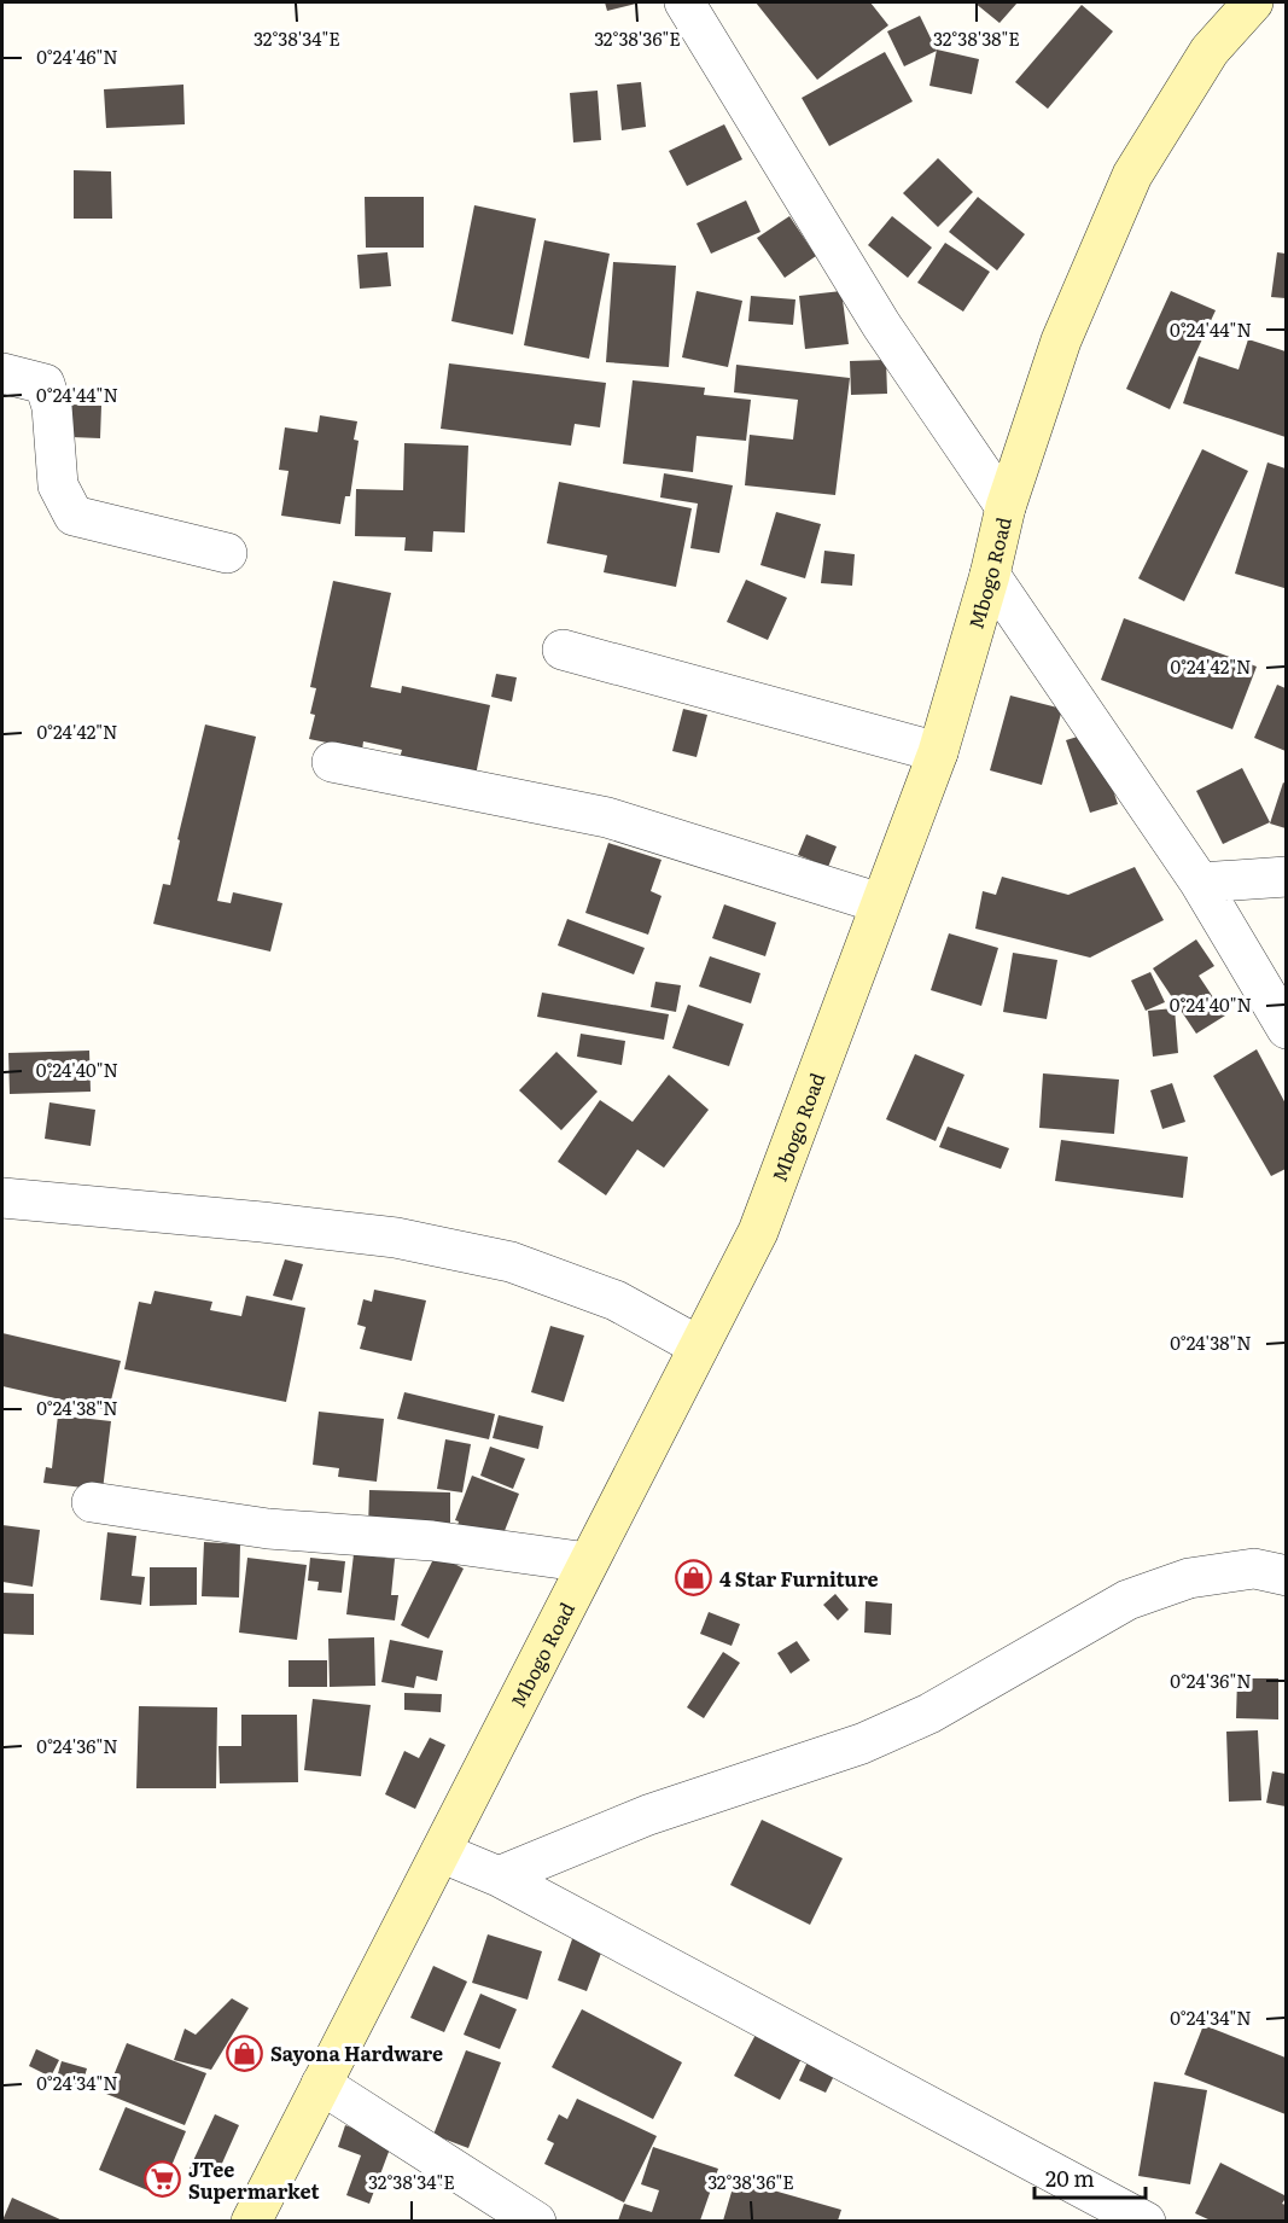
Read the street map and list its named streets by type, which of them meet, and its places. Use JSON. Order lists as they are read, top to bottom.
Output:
{
  "streets": {
    "main road": ["Mbogo Road"]
  },
  "places": {
    "shop": ["4 Star Furniture", "Sayona Hardware"],
    "supermarket": ["JTee Supermarket"]
  },
  "scale_bar": "20 m",
  "coordinates": [
    "32°38'34\"E",
    "32°38'36\"E",
    "32°38'38\"E",
    "0°24'46\"N",
    "0°24'44\"N",
    "0°24'42\"N",
    "0°24'40\"N",
    "0°24'38\"N",
    "0°24'36\"N",
    "0°24'34\"N"
  ]
}
